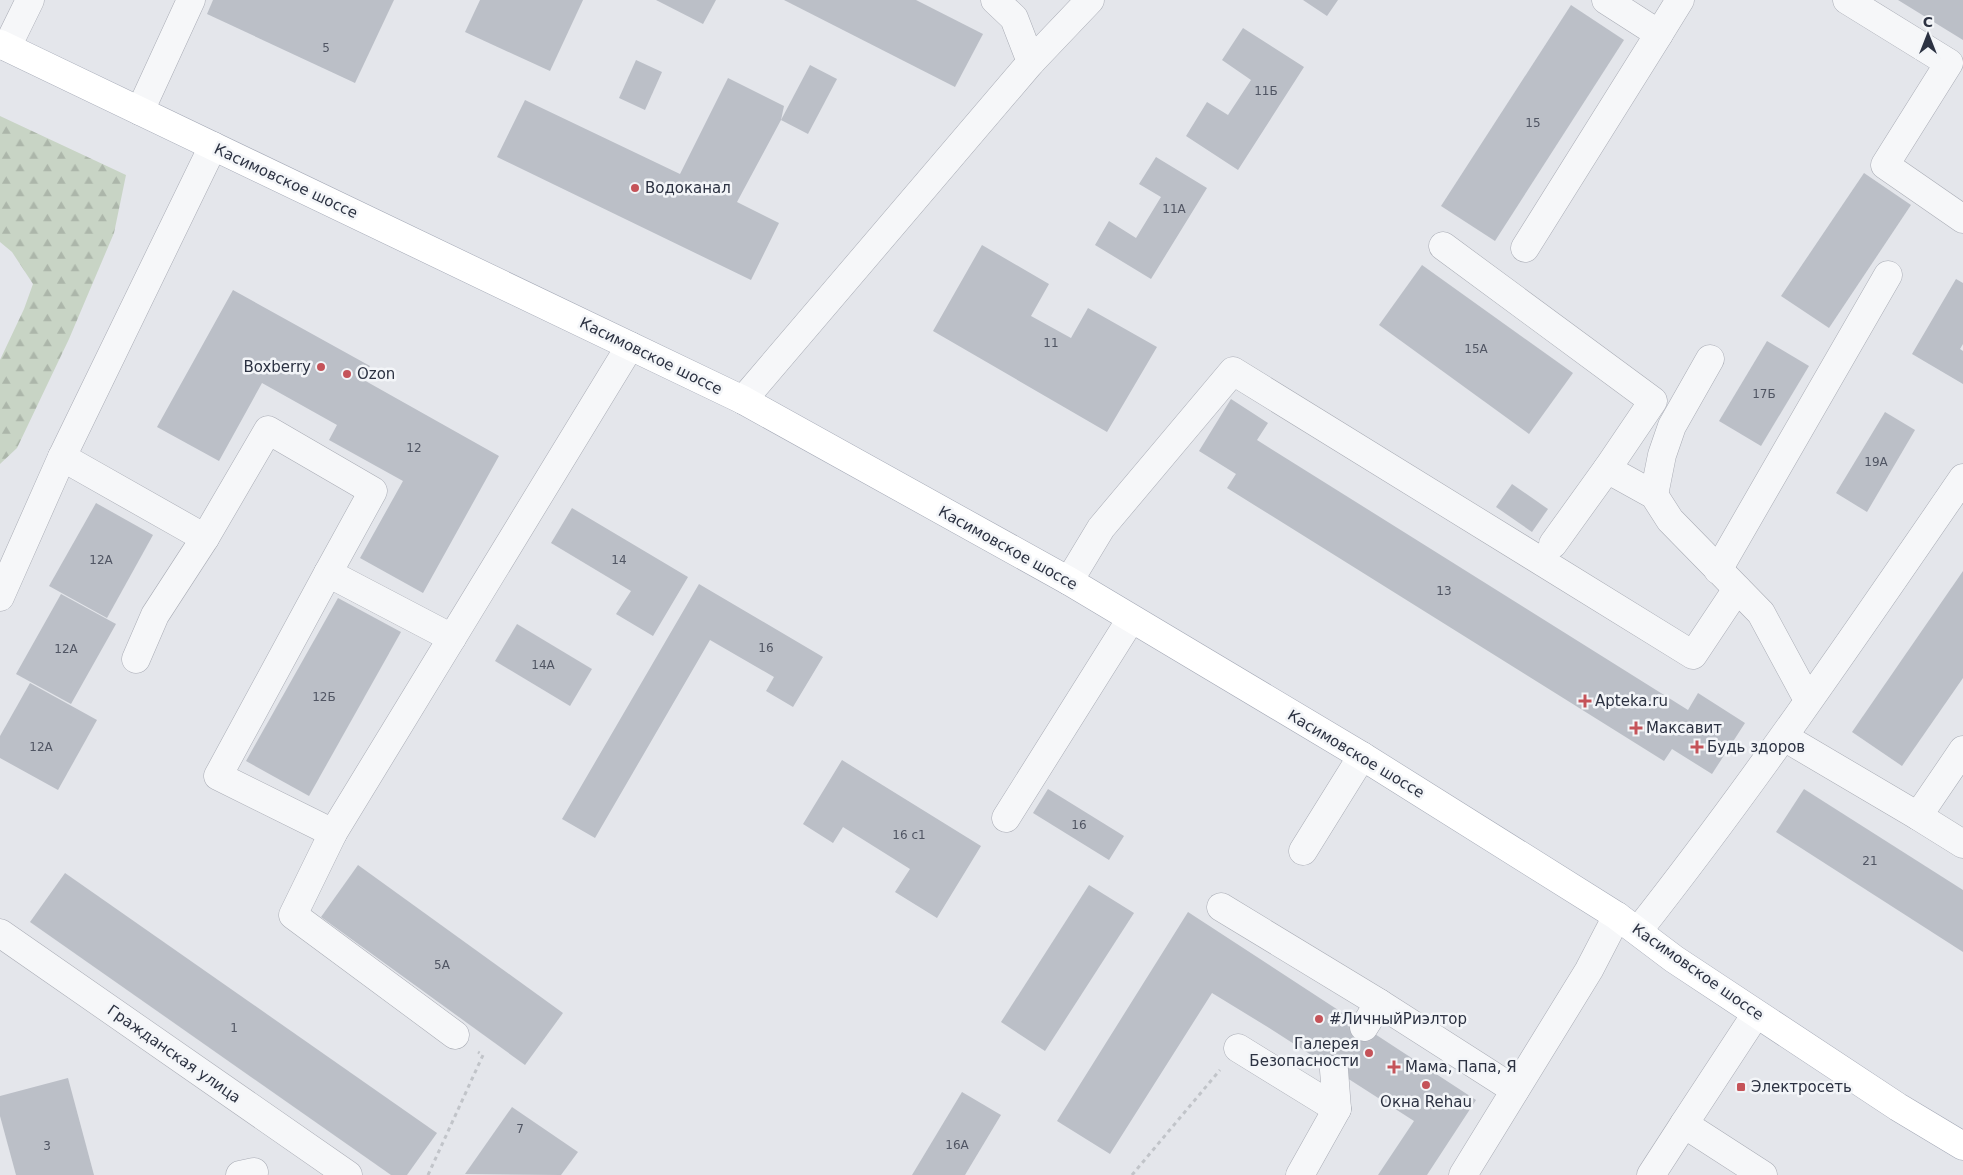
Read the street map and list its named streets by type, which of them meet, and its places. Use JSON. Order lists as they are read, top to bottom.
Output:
{
  "streets": {
    "main road": ["Касимовское шоссе"],
    "street": ["Гражданская улица"]
  },
  "places": {
    "other": [
      "Водоканал",
      "Boxberry",
      "Ozon",
      "#ЛичныйРиэлтор",
      "Галерея Безопасности",
      "Окна Rehau"
    ],
    "health": [
      "Apteka.ru",
      "Максавит",
      "Будь здоров",
      "Мама, Папа, Я"
    ],
    "transit": ["Электросеть"]
  },
  "house_numbers": [
    "5",
    "11Б",
    "15",
    "11А",
    "11",
    "15А",
    "17Б",
    "12",
    "19А",
    "12А",
    "14",
    "13",
    "16",
    "12А",
    "14А",
    "12Б",
    "12А",
    "16",
    "16 с1",
    "21",
    "5А",
    "1",
    "7",
    "16А",
    "3"
  ],
  "north": "top"
}
